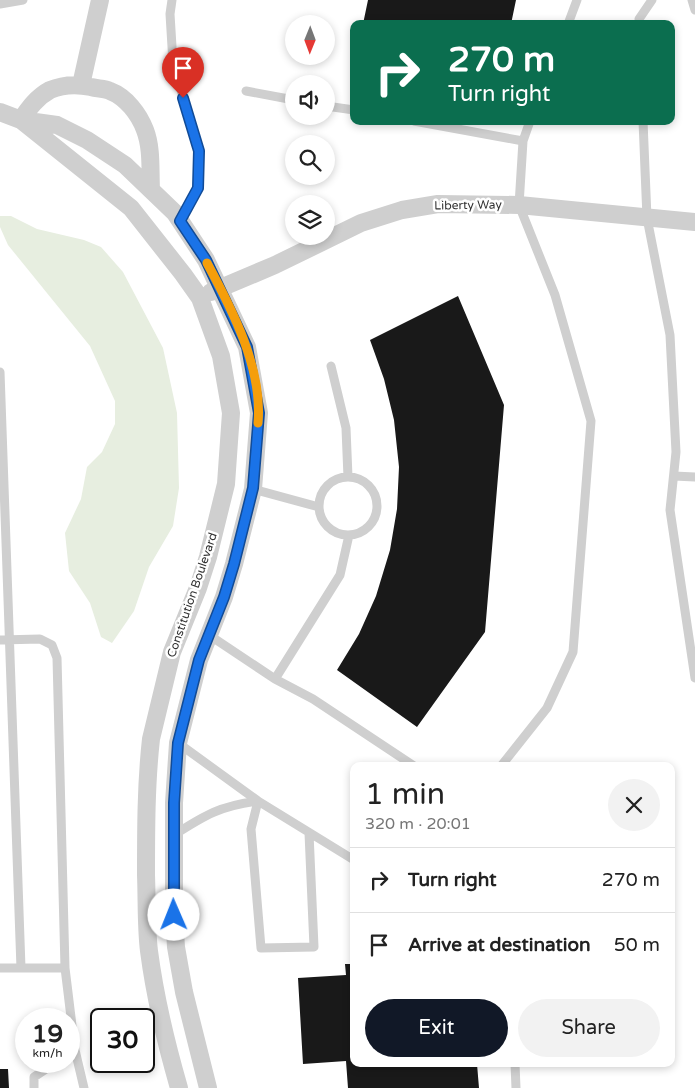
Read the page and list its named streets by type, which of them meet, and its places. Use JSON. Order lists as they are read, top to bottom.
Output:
{
  "streets": {
    "street": ["Liberty Way", "Constitution Boulevard"]
  },
  "crossings": [
    ["Liberty Way", "Constitution Boulevard"]
  ],
  "north": "bottom",
  "page": {
    "turn": ["270 m", "Turn right"],
    "heading": ["1 min", "320 m · 20:01"],
    "list": [
      {
        "name": "Turn right",
        "value": "270 m"
      },
      {
        "name": "Arrive at destination",
        "value": "50 m"
      }
    ],
    "buttons": ["Exit", "Share"],
    "speed": "19 km/h",
    "limit": "30"
  }
}
